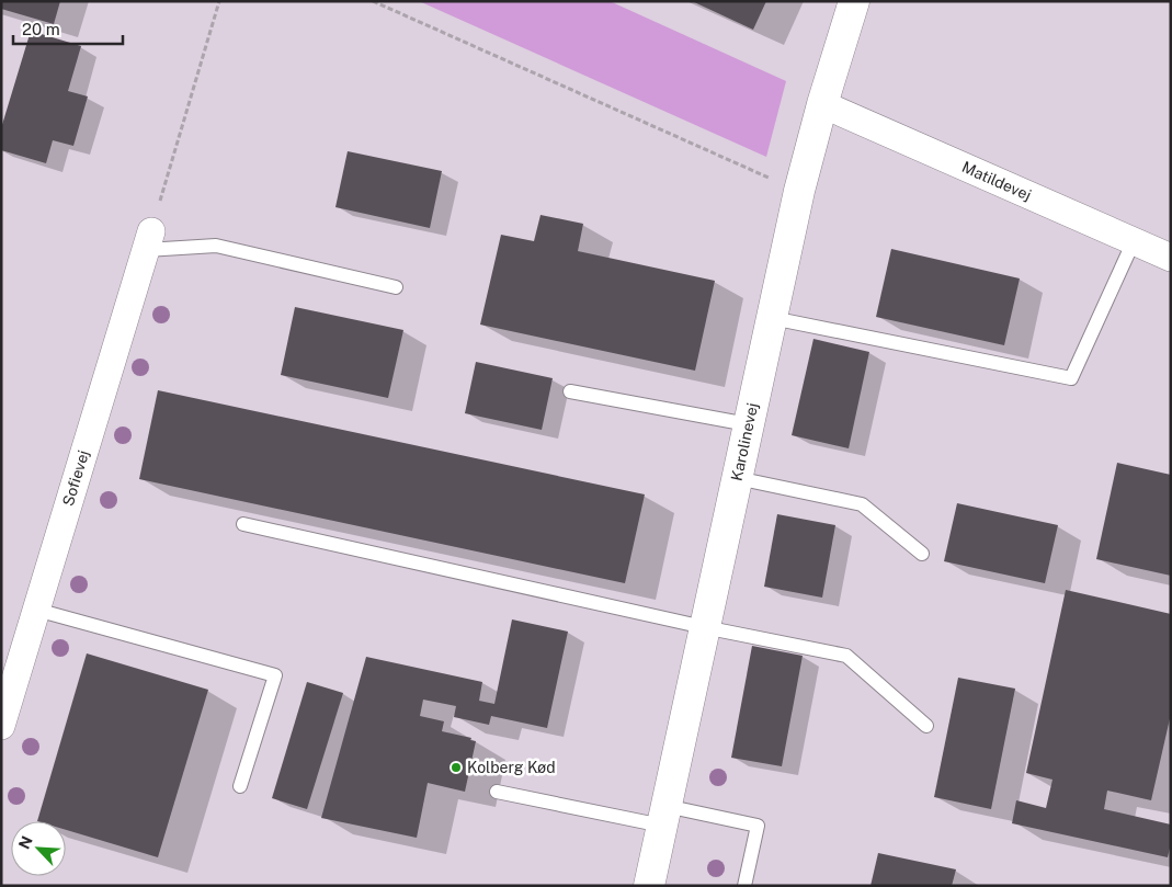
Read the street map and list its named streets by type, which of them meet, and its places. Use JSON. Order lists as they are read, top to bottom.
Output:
{
  "streets": {
    "street": ["Matildevej", "Karolinevej", "Sofievej"]
  },
  "crossings": [
    ["Matildevej", "Karolinevej"]
  ],
  "places": ["Kolberg Kød"],
  "scale_bar": "20 m",
  "north": "top left"
}
